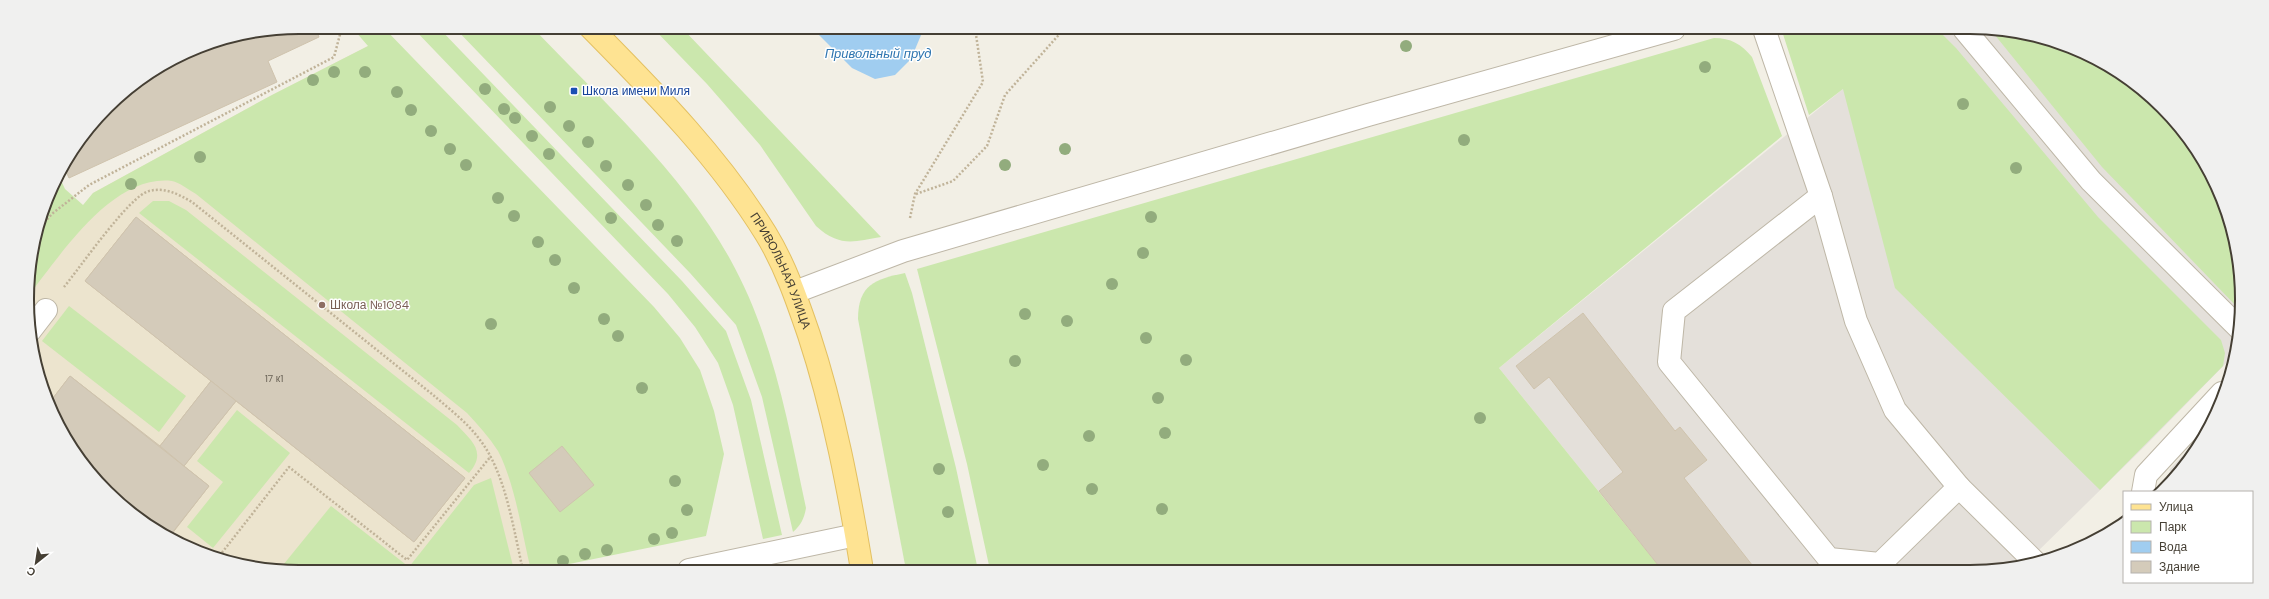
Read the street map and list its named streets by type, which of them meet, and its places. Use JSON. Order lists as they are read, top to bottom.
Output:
{
  "streets": {
    "main road": ["ПРИВОЛЬНАЯ УЛИЦА"]
  },
  "water": ["Привольный пруд"],
  "places": {
    "transit": ["Школа имени Миля"],
    "other": ["Школа №1084"]
  },
  "house_numbers": ["17 к1"],
  "legend": [
    "Улица",
    "Парк",
    "Вода",
    "Здание"
  ],
  "north": "bottom left"
}
